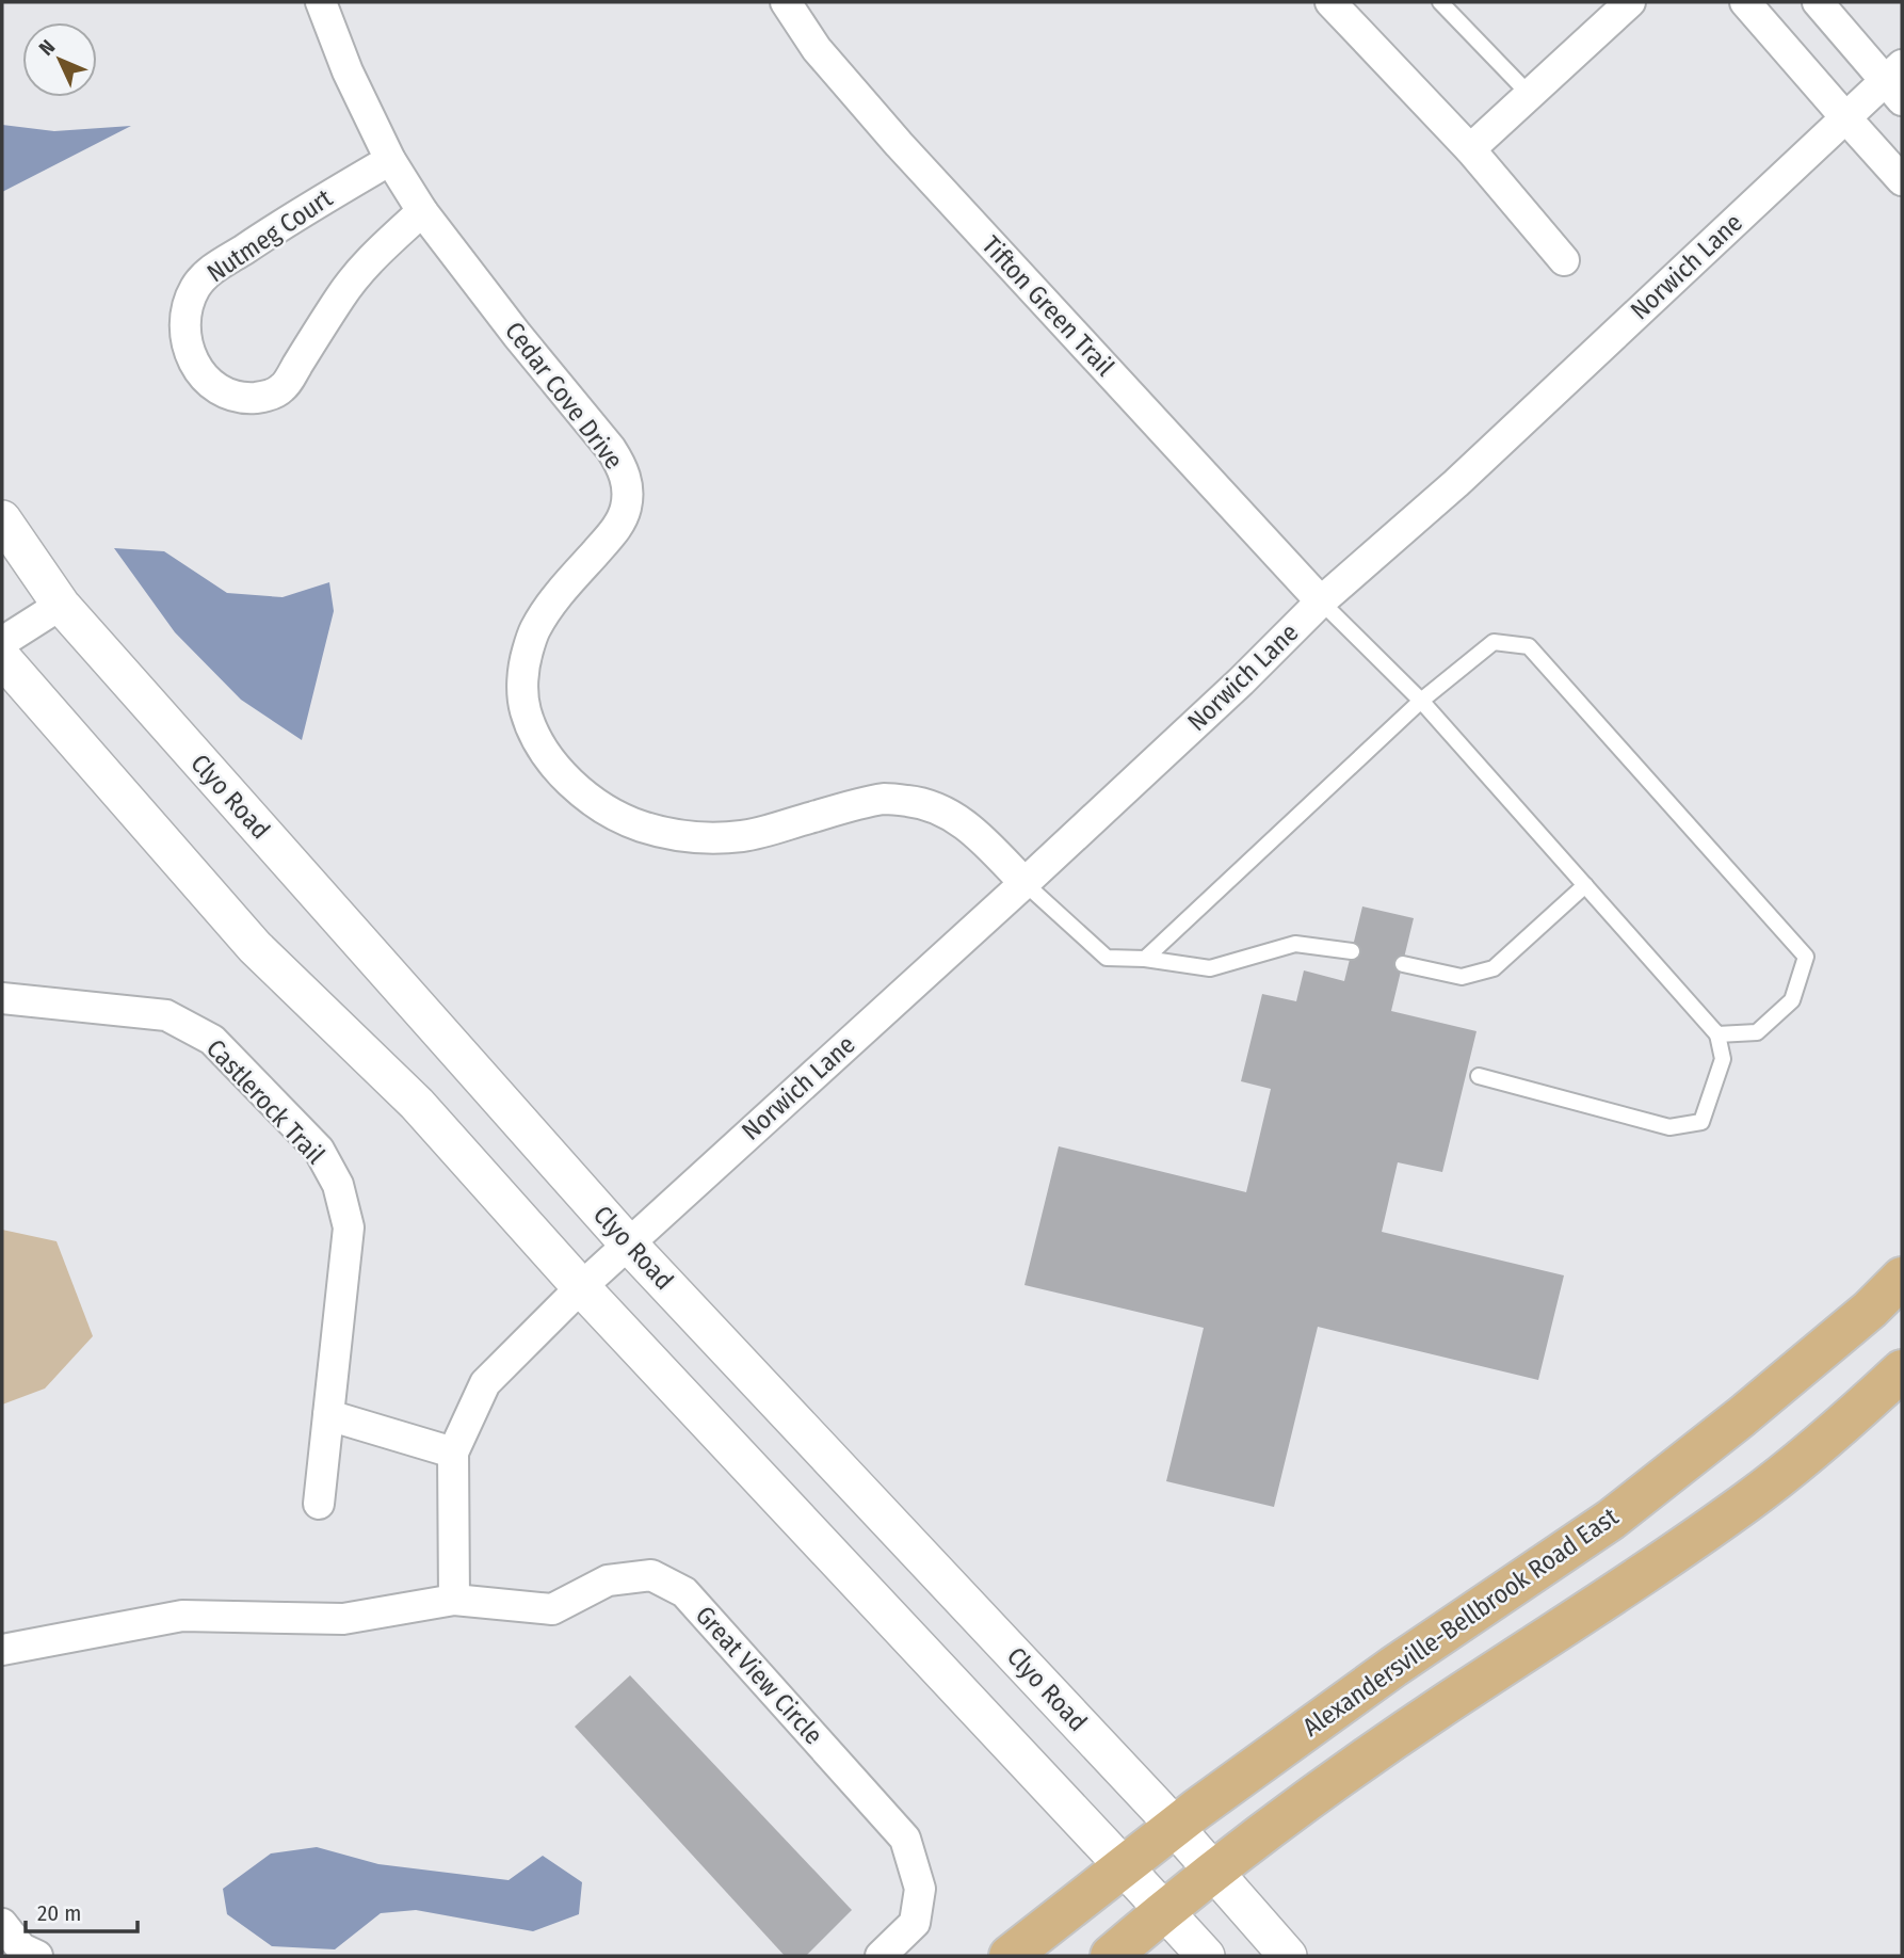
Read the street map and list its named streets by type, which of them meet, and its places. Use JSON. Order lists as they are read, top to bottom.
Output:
{
  "streets": {
    "main road": ["Alexandersville-Bellbrook Road East"],
    "street": [
      "Nutmeg Court",
      "Norwich Lane",
      "Tifton Green Trail",
      "Cedar Cove Drive",
      "Clyo Road",
      "Castlerock Trail",
      "Great View Circle"
    ]
  },
  "crossings": [
    ["Nutmeg Court", "Cedar Cove Drive"],
    ["Norwich Lane", "Tifton Green Trail"],
    ["Norwich Lane", "Cedar Cove Drive"],
    ["Norwich Lane", "Clyo Road"],
    ["Clyo Road", "Alexandersville-Bellbrook Road East"]
  ],
  "scale_bar": "20 m",
  "north": "top left"
}
